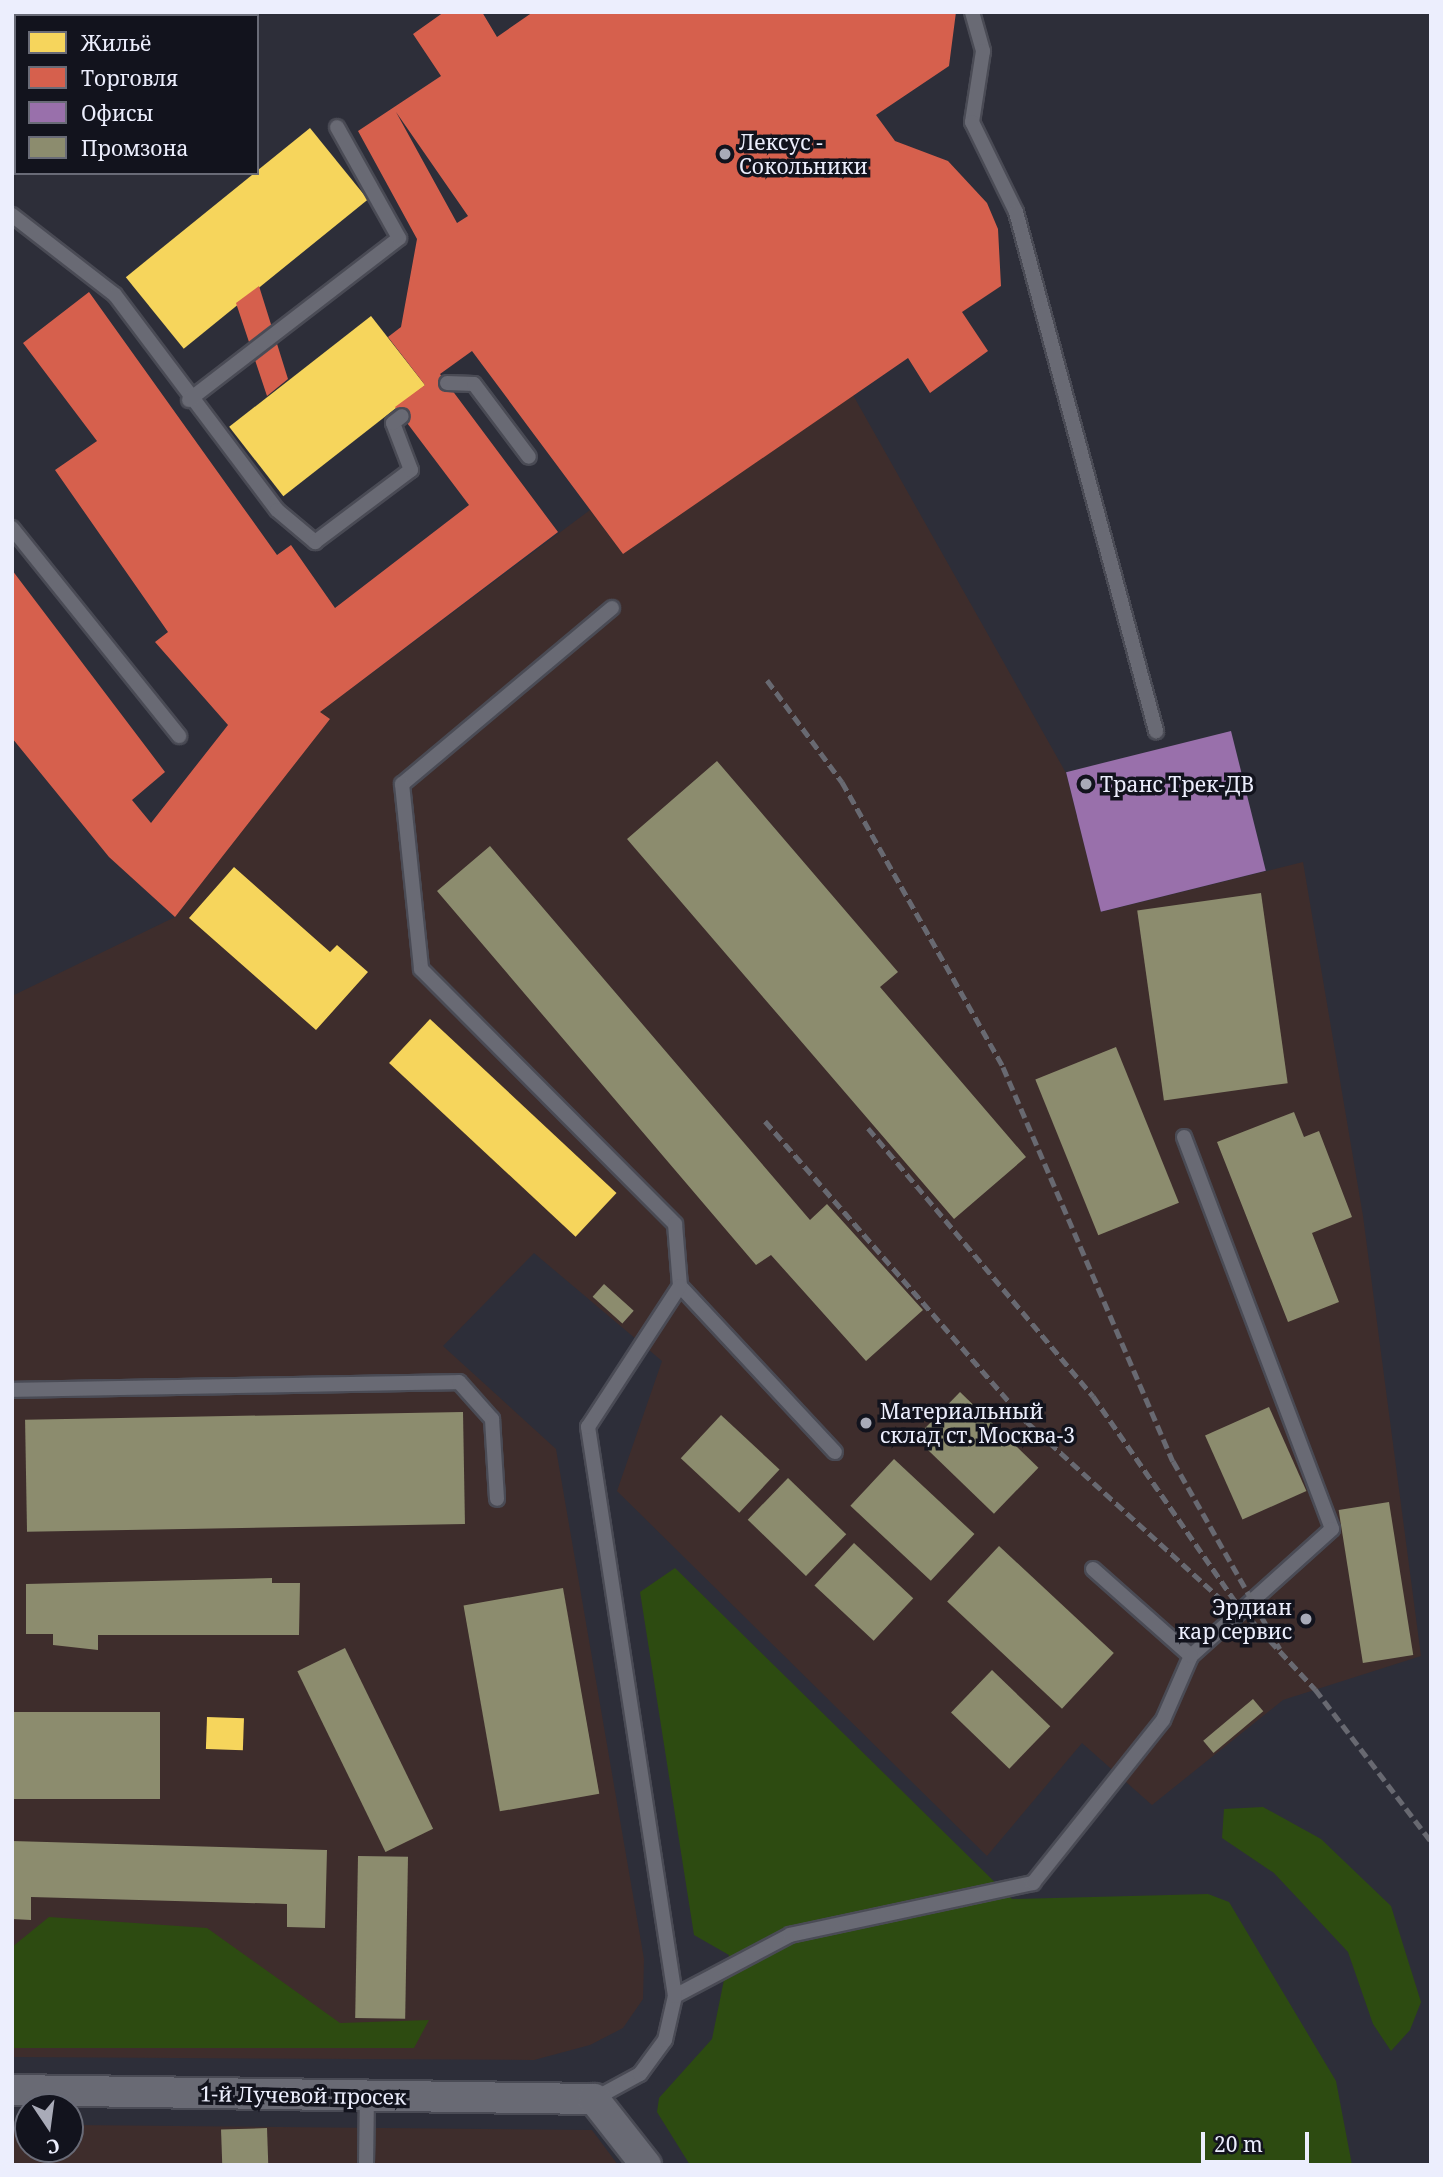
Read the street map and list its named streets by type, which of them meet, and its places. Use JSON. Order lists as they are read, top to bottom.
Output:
{
  "streets": {
    "street": ["1-й Лучевой просек"]
  },
  "places": [
    "Лексус - Сокольники",
    "Транс Трек-ДВ",
    "Материальный склад ст. Москва-3",
    "Эрдиан кар сервис"
  ],
  "legend": [
    "Жильё",
    "Торговля",
    "Офисы",
    "Промзона"
  ],
  "scale_bar": "20 m",
  "north": "bottom"
}
